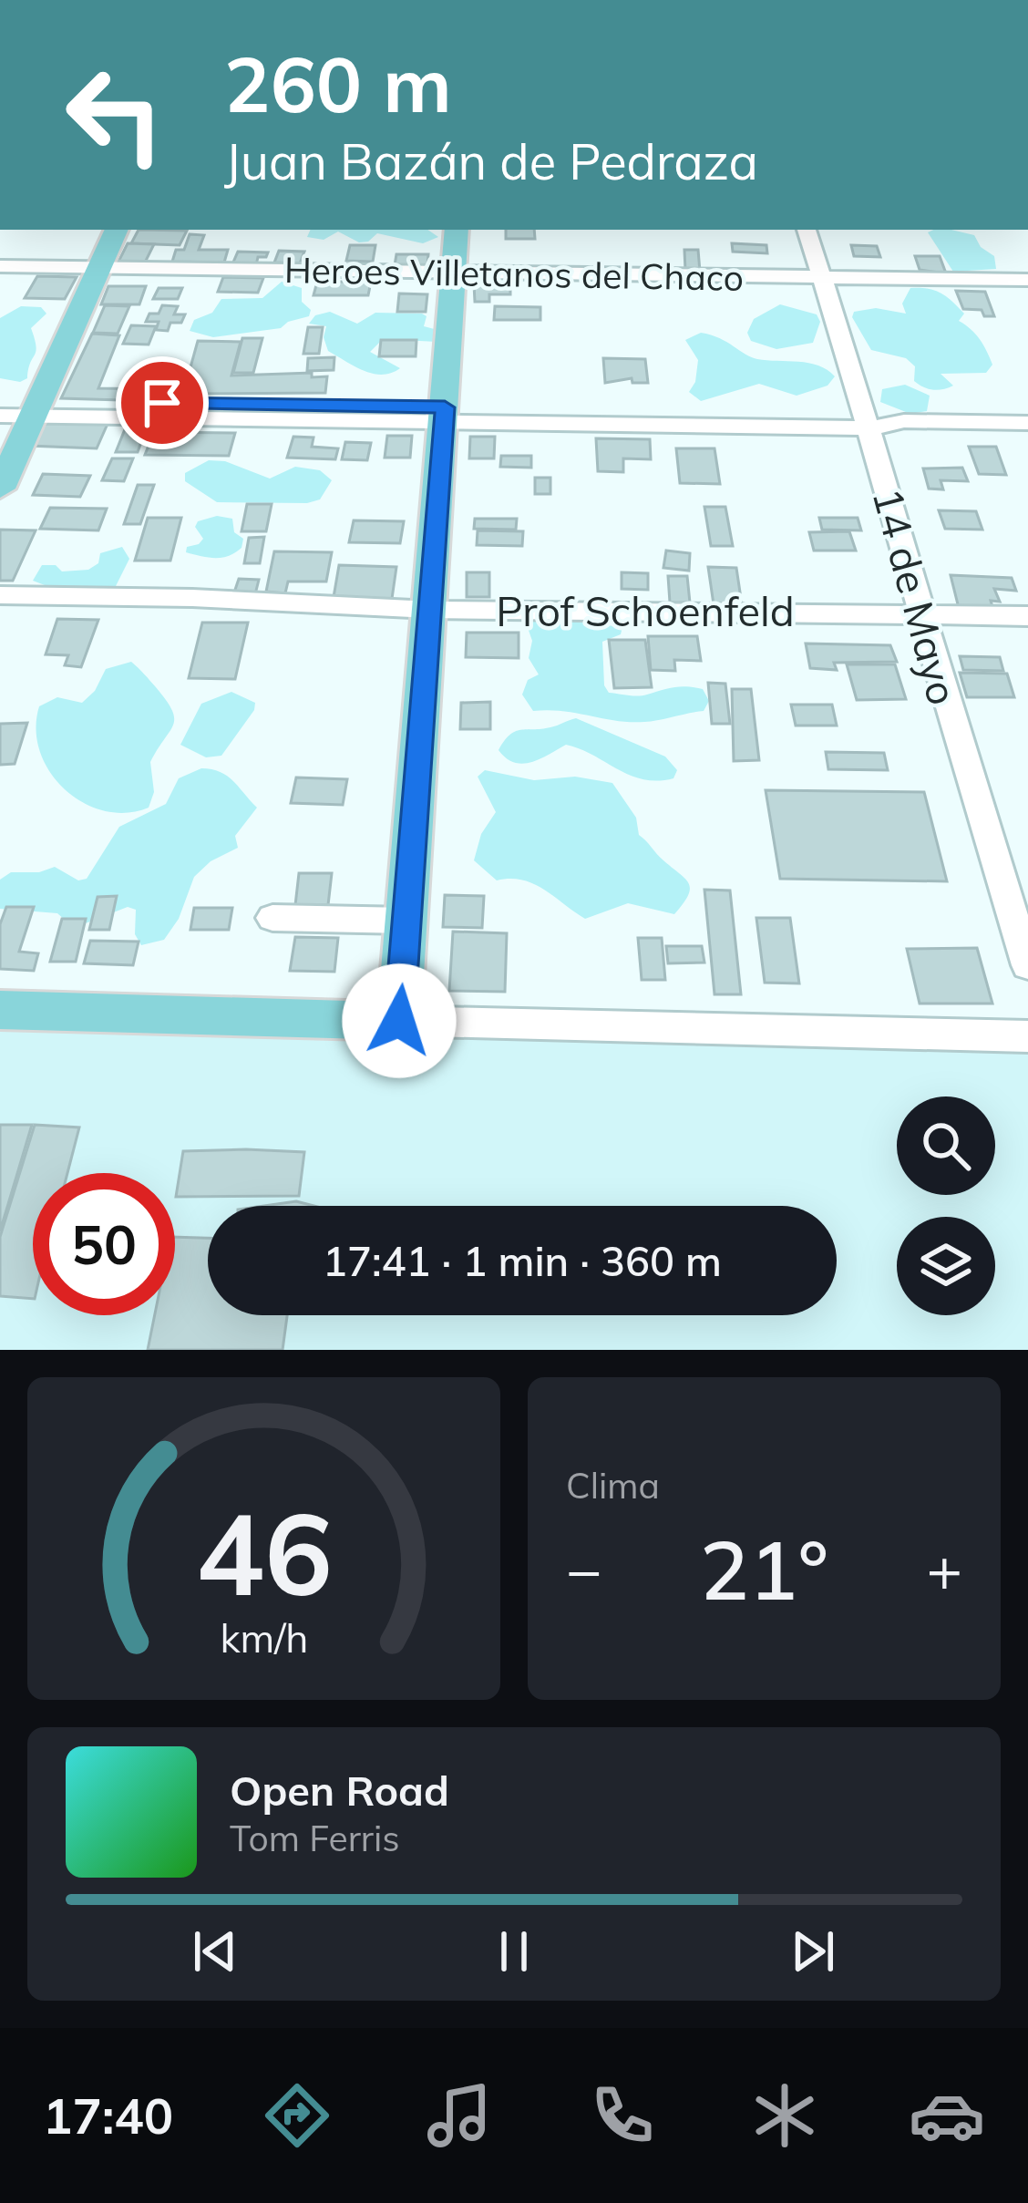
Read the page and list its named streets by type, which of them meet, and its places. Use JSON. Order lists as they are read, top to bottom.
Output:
{
  "streets": {
    "street": ["Heroes Villetanos del Chaco", "14 de Mayo", "Prof Schoenfeld"]
  },
  "crossings": [
    ["Heroes Villetanos del Chaco", "14 de Mayo"],
    ["14 de Mayo", "Prof Schoenfeld"]
  ],
  "page": {
    "turn": ["260 m", "Juan Bazán de Pedraza"],
    "limit": "50",
    "trip": "17:41 · 1 min · 360 m",
    "tile": "Clima",
    "heat": ["−", "21°", "+"],
    "song": ["Open Road", "Tom Ferris"],
    "tabs": "17:40",
    "gauge": ["46", "km/h"]
  }
}
